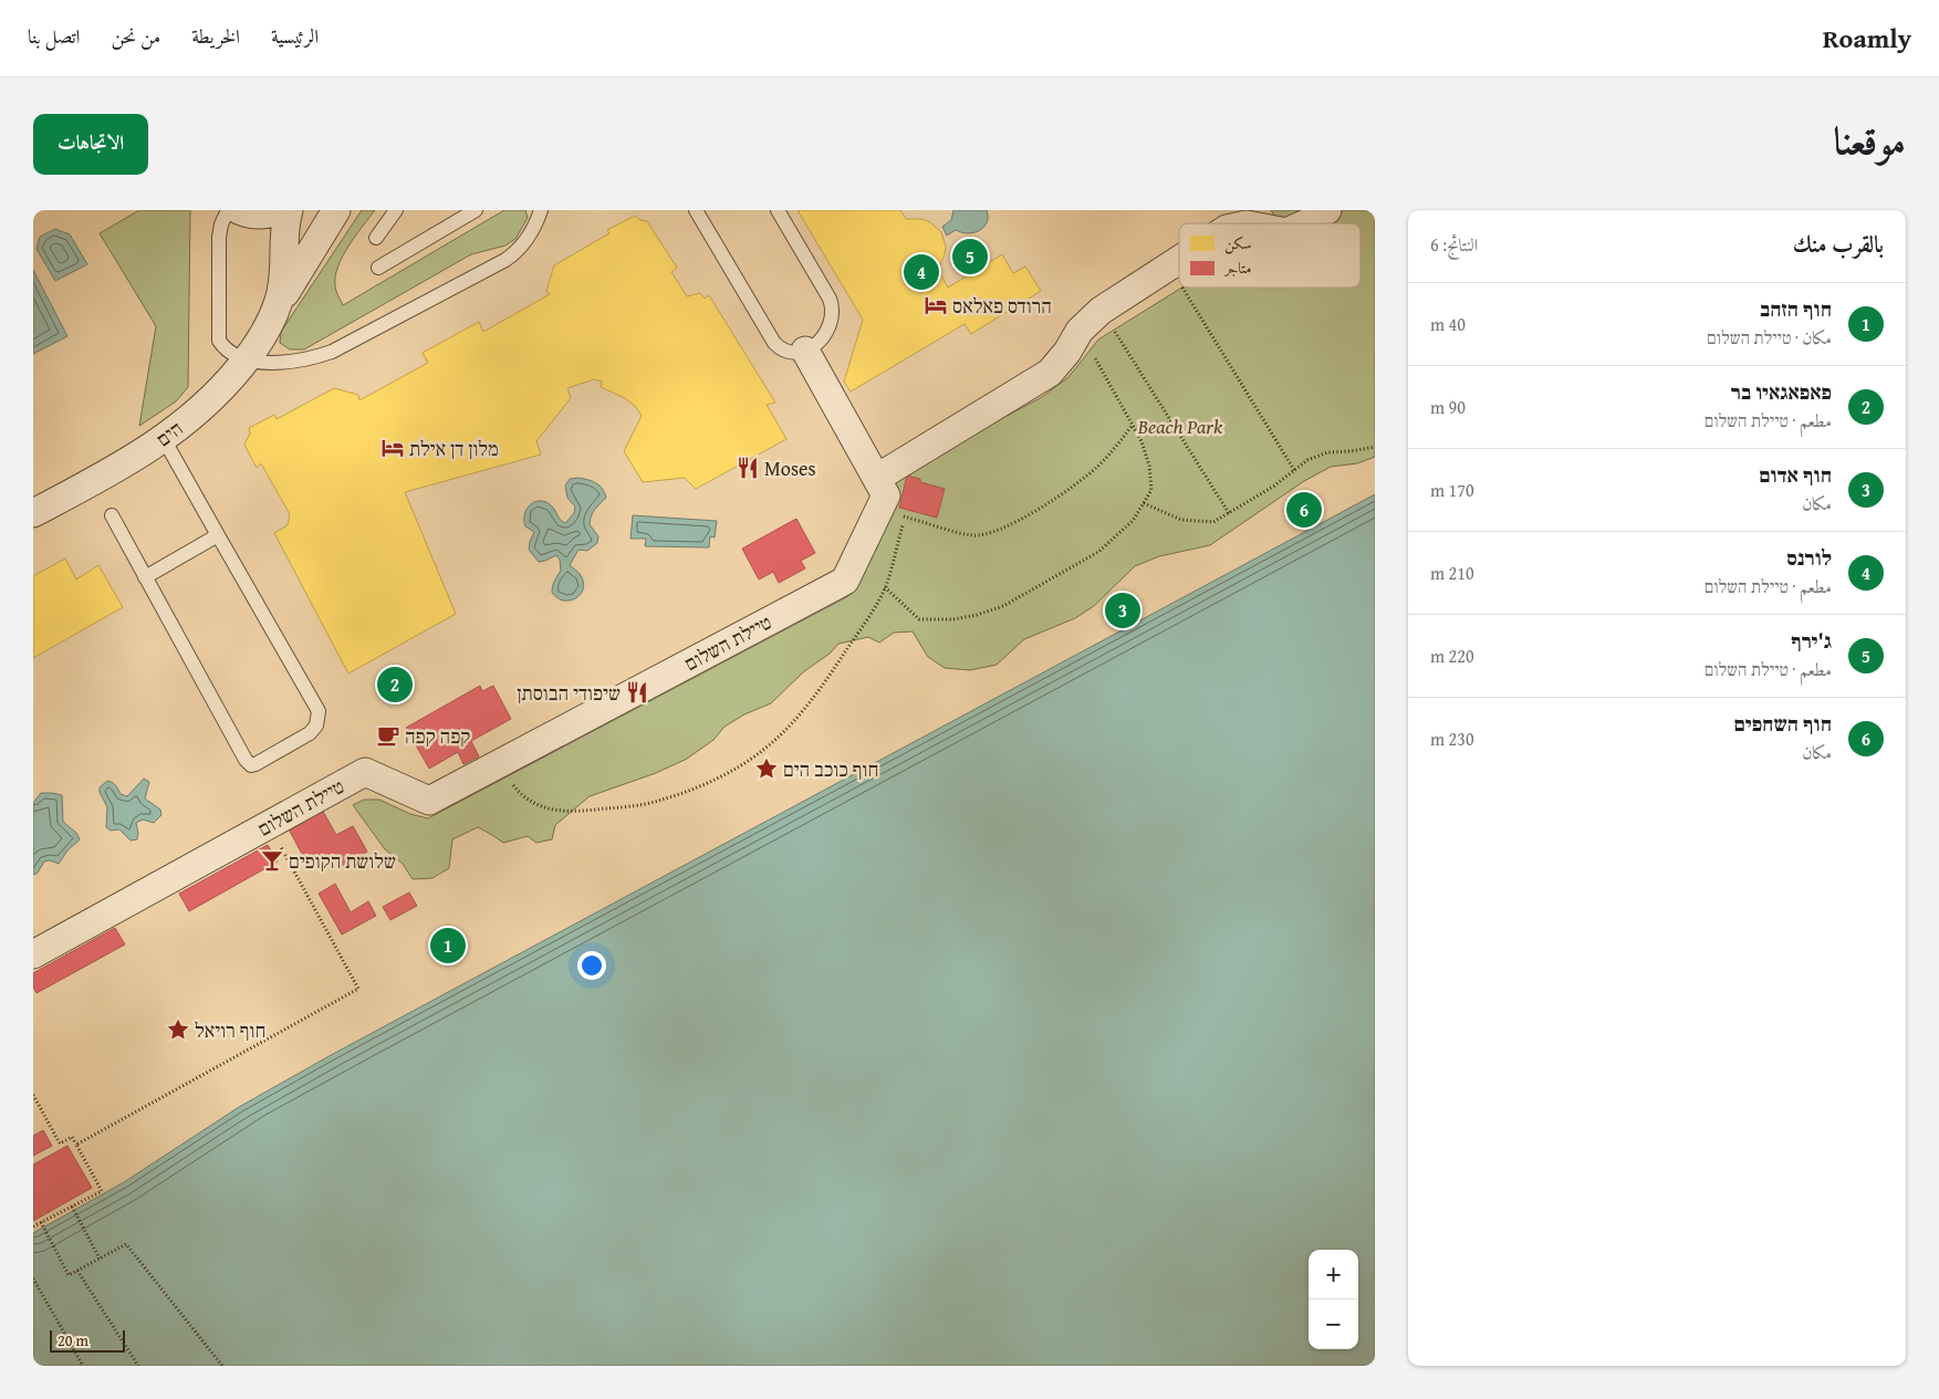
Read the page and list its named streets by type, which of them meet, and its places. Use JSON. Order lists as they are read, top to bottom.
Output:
{
  "streets": {
    "street": ["הים", "טיילת השלום"]
  },
  "parks": ["Beach Park"],
  "places": {
    "hotel": ["הרודס פאלאס", "מלון דן אילת"],
    "restaurant": ["Moses", "שיפודי הבוסתן"],
    "cafe": ["קפה קפה"],
    "place": ["חוף כוכב הים", "חוף רויאל"],
    "bar": ["שלושת הקופים"]
  },
  "legend": ["سكن", "متاجر"],
  "scale_bar": "20 m",
  "page": {
    "header": "Roamly",
    "nav": [
      "الرئيسية",
      "الخريطة",
      "من نحن",
      "اتصل بنا"
    ],
    "title": "موقعنا",
    "buttons": "الاتجاهات",
    "heading": ["بالقرب منك", "النتائج: 6"],
    "pins": [
      "5",
      "4",
      "6",
      "3",
      "2",
      "1"
    ],
    "list": [
      {
        "mark": "1",
        "name": "חוף הזהב",
        "note": "مكان · טיילת השלום",
        "value": "40 m"
      },
      {
        "mark": "2",
        "name": "פאפאגאיו בר",
        "note": "مطعم · טיילת השלום",
        "value": "90 m"
      },
      {
        "mark": "3",
        "name": "חוף אדום",
        "note": "مكان",
        "value": "170 m"
      },
      {
        "mark": "4",
        "name": "לורנס",
        "note": "مطعم · טיילת השלום",
        "value": "210 m"
      },
      {
        "mark": "5",
        "name": "ג'ירף",
        "note": "مطعم · טיילת השלום",
        "value": "220 m"
      },
      {
        "mark": "6",
        "name": "חוף השחפים",
        "note": "مكان",
        "value": "230 m"
      }
    ],
    "map_buttons": ["+", "−"],
    "scale": "20 m"
  }
}
